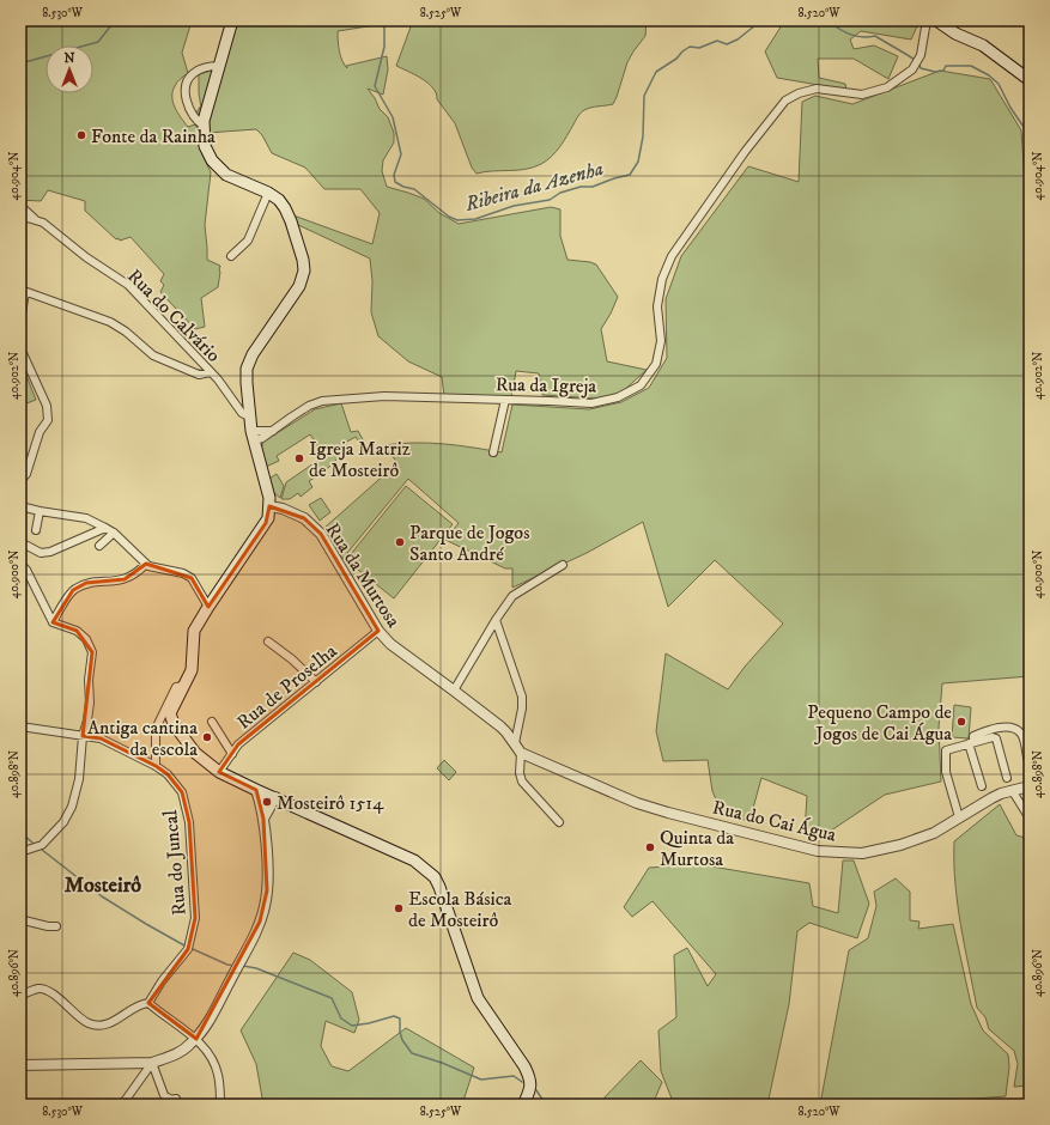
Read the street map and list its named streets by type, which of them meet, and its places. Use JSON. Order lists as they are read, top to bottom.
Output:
{
  "streets": {
    "street": [
      "Rua do Calvário",
      "Rua da Igreja",
      "Rua da Murtosa",
      "Rua de Proselha",
      "Rua do Cai Água",
      "Rua do Juncal"
    ]
  },
  "crossings": [
    ["Rua da Murtosa", "Rua de Proselha"]
  ],
  "districts": ["Mosteirô"],
  "water": ["Ribeira da Azenha"],
  "places": [
    "Fonte da Rainha",
    "Igreja Matriz de Mosteirô",
    "Parque de Jogos Santo André",
    "Pequeno Campo de Jogos de Cai Água",
    "Antiga cantina da escola",
    "Mosteirô 1514",
    "Quinta da Murtosa",
    "Escola Básica de Mosteirô"
  ],
  "north": "top",
  "coordinates": [
    "8.530°W",
    "8.525°W",
    "8.520°W",
    "40.904°N",
    "40.902°N",
    "40.900°N",
    "40.898°N",
    "40.896°N"
  ]
}
